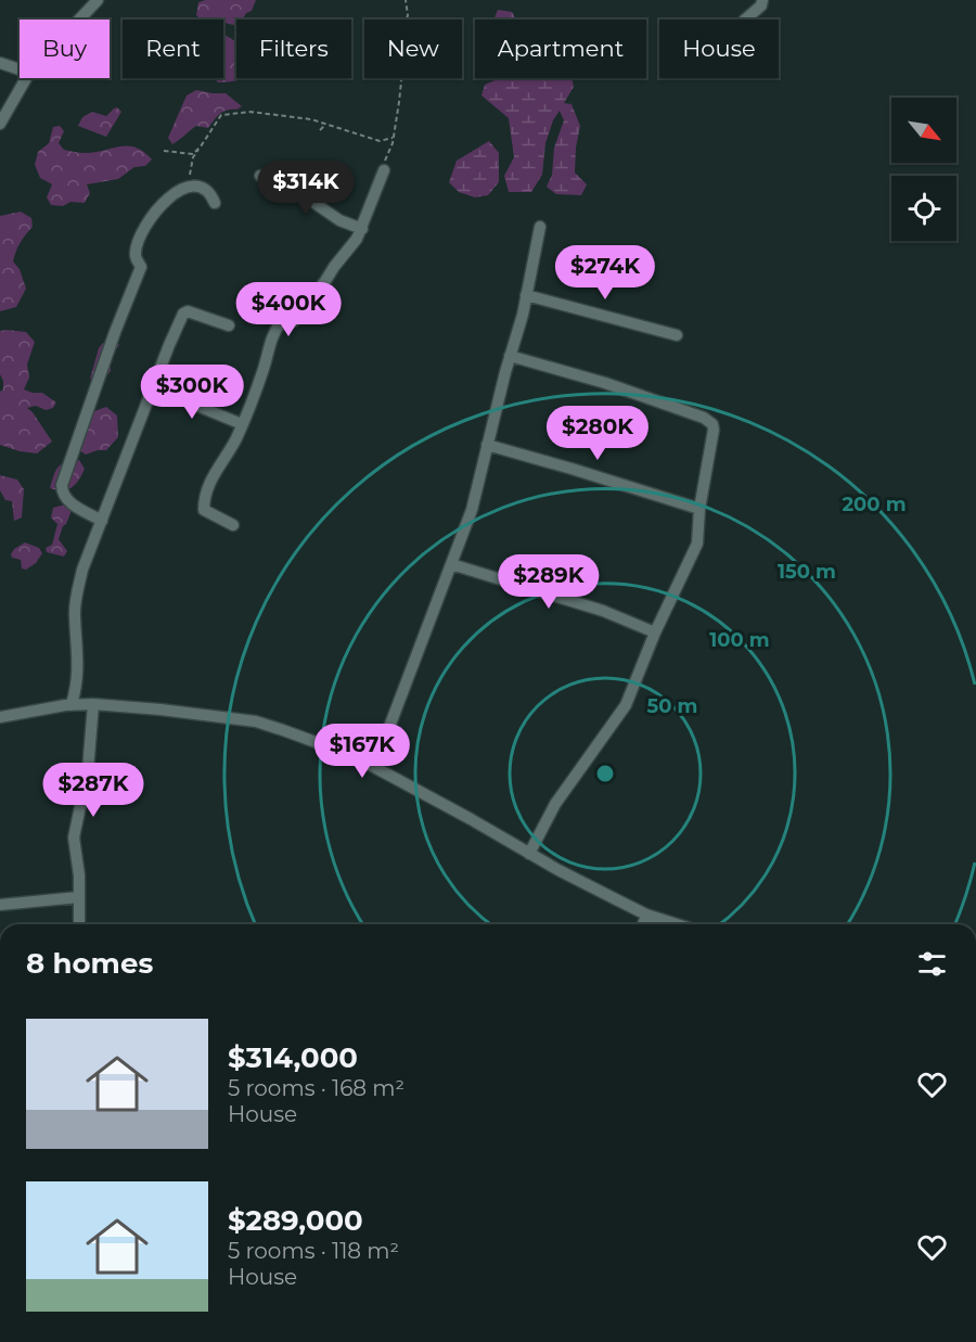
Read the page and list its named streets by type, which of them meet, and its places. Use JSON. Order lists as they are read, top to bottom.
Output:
{
  "north": "bottom right",
  "page": {
    "chip": [
      "Buy",
      "Rent",
      "Filters",
      "New",
      "Apartment",
      "House"
    ],
    "price": [
      "$314K",
      "$274K",
      "$400K",
      "$300K",
      "$280K",
      "$289K",
      "$167K",
      "$287K"
    ],
    "heading": "8 homes",
    "list": [
      {
        "name": "$314,000",
        "note": "5 rooms · 168 m² · House"
      },
      {
        "name": "$289,000",
        "note": "5 rooms · 118 m² · House"
      }
    ]
  },
  "rings": [
    "200 m",
    "150 m",
    "100 m",
    "50 m"
  ]
}
